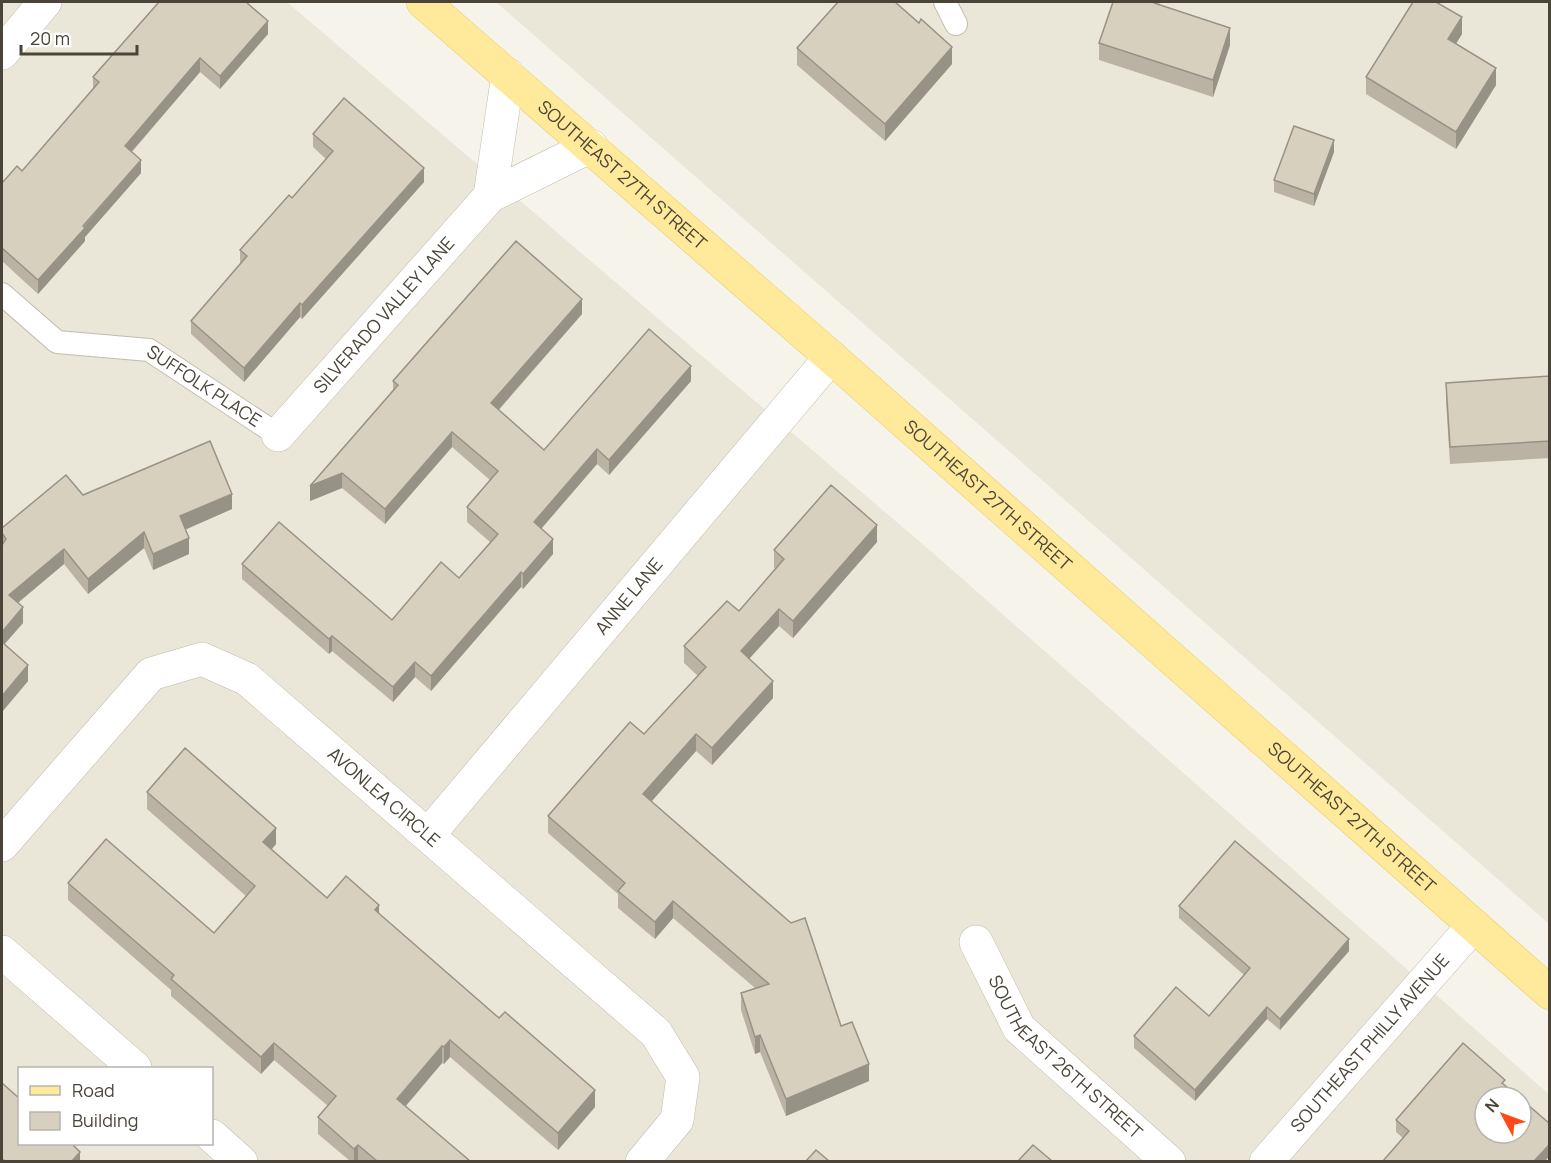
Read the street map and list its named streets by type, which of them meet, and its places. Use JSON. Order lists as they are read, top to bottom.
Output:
{
  "streets": {
    "main road": ["SOUTHEAST 27TH STREET"],
    "street": [
      "SILVERADO VALLEY LANE",
      "ANNE LANE",
      "AVONLEA CIRCLE",
      "SOUTHEAST PHILLY AVENUE",
      "SOUTHEAST 26TH STREET"
    ],
    "lane": ["SUFFOLK PLACE"]
  },
  "crossings": [
    ["SOUTHEAST 27TH STREET", "SILVERADO VALLEY LANE"],
    ["SOUTHEAST 27TH STREET", "ANNE LANE"],
    ["SOUTHEAST 27TH STREET", "SOUTHEAST PHILLY AVENUE"],
    ["SILVERADO VALLEY LANE", "SUFFOLK PLACE"],
    ["ANNE LANE", "AVONLEA CIRCLE"]
  ],
  "legend": ["Road", "Building"],
  "scale_bar": "20 m",
  "north": "top left"
}
